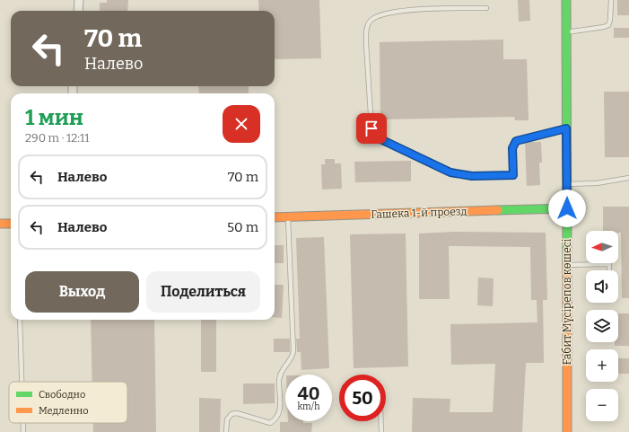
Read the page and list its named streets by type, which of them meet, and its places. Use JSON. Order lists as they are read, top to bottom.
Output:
{
  "streets": {
    "main road": ["Гашека 1-й проезд", "Ғабит Мүсірепов көшесі"]
  },
  "crossings": [
    ["Гашека 1-й проезд", "Ғабит Мүсірепов көшесі"]
  ],
  "legend": ["Свободно", "Медленно"],
  "north": "left",
  "page": {
    "turn": ["70 m", "Налево"],
    "heading": ["1 мин", "290 m · 12:11"],
    "list": [
      {
        "name": "Налево",
        "value": "70 m"
      },
      {
        "name": "Налево",
        "value": "50 m"
      }
    ],
    "map_buttons": ["+", "−"],
    "buttons": ["Выход", "Поделиться"],
    "speed": "40 km/h",
    "limit": "50"
  }
}
